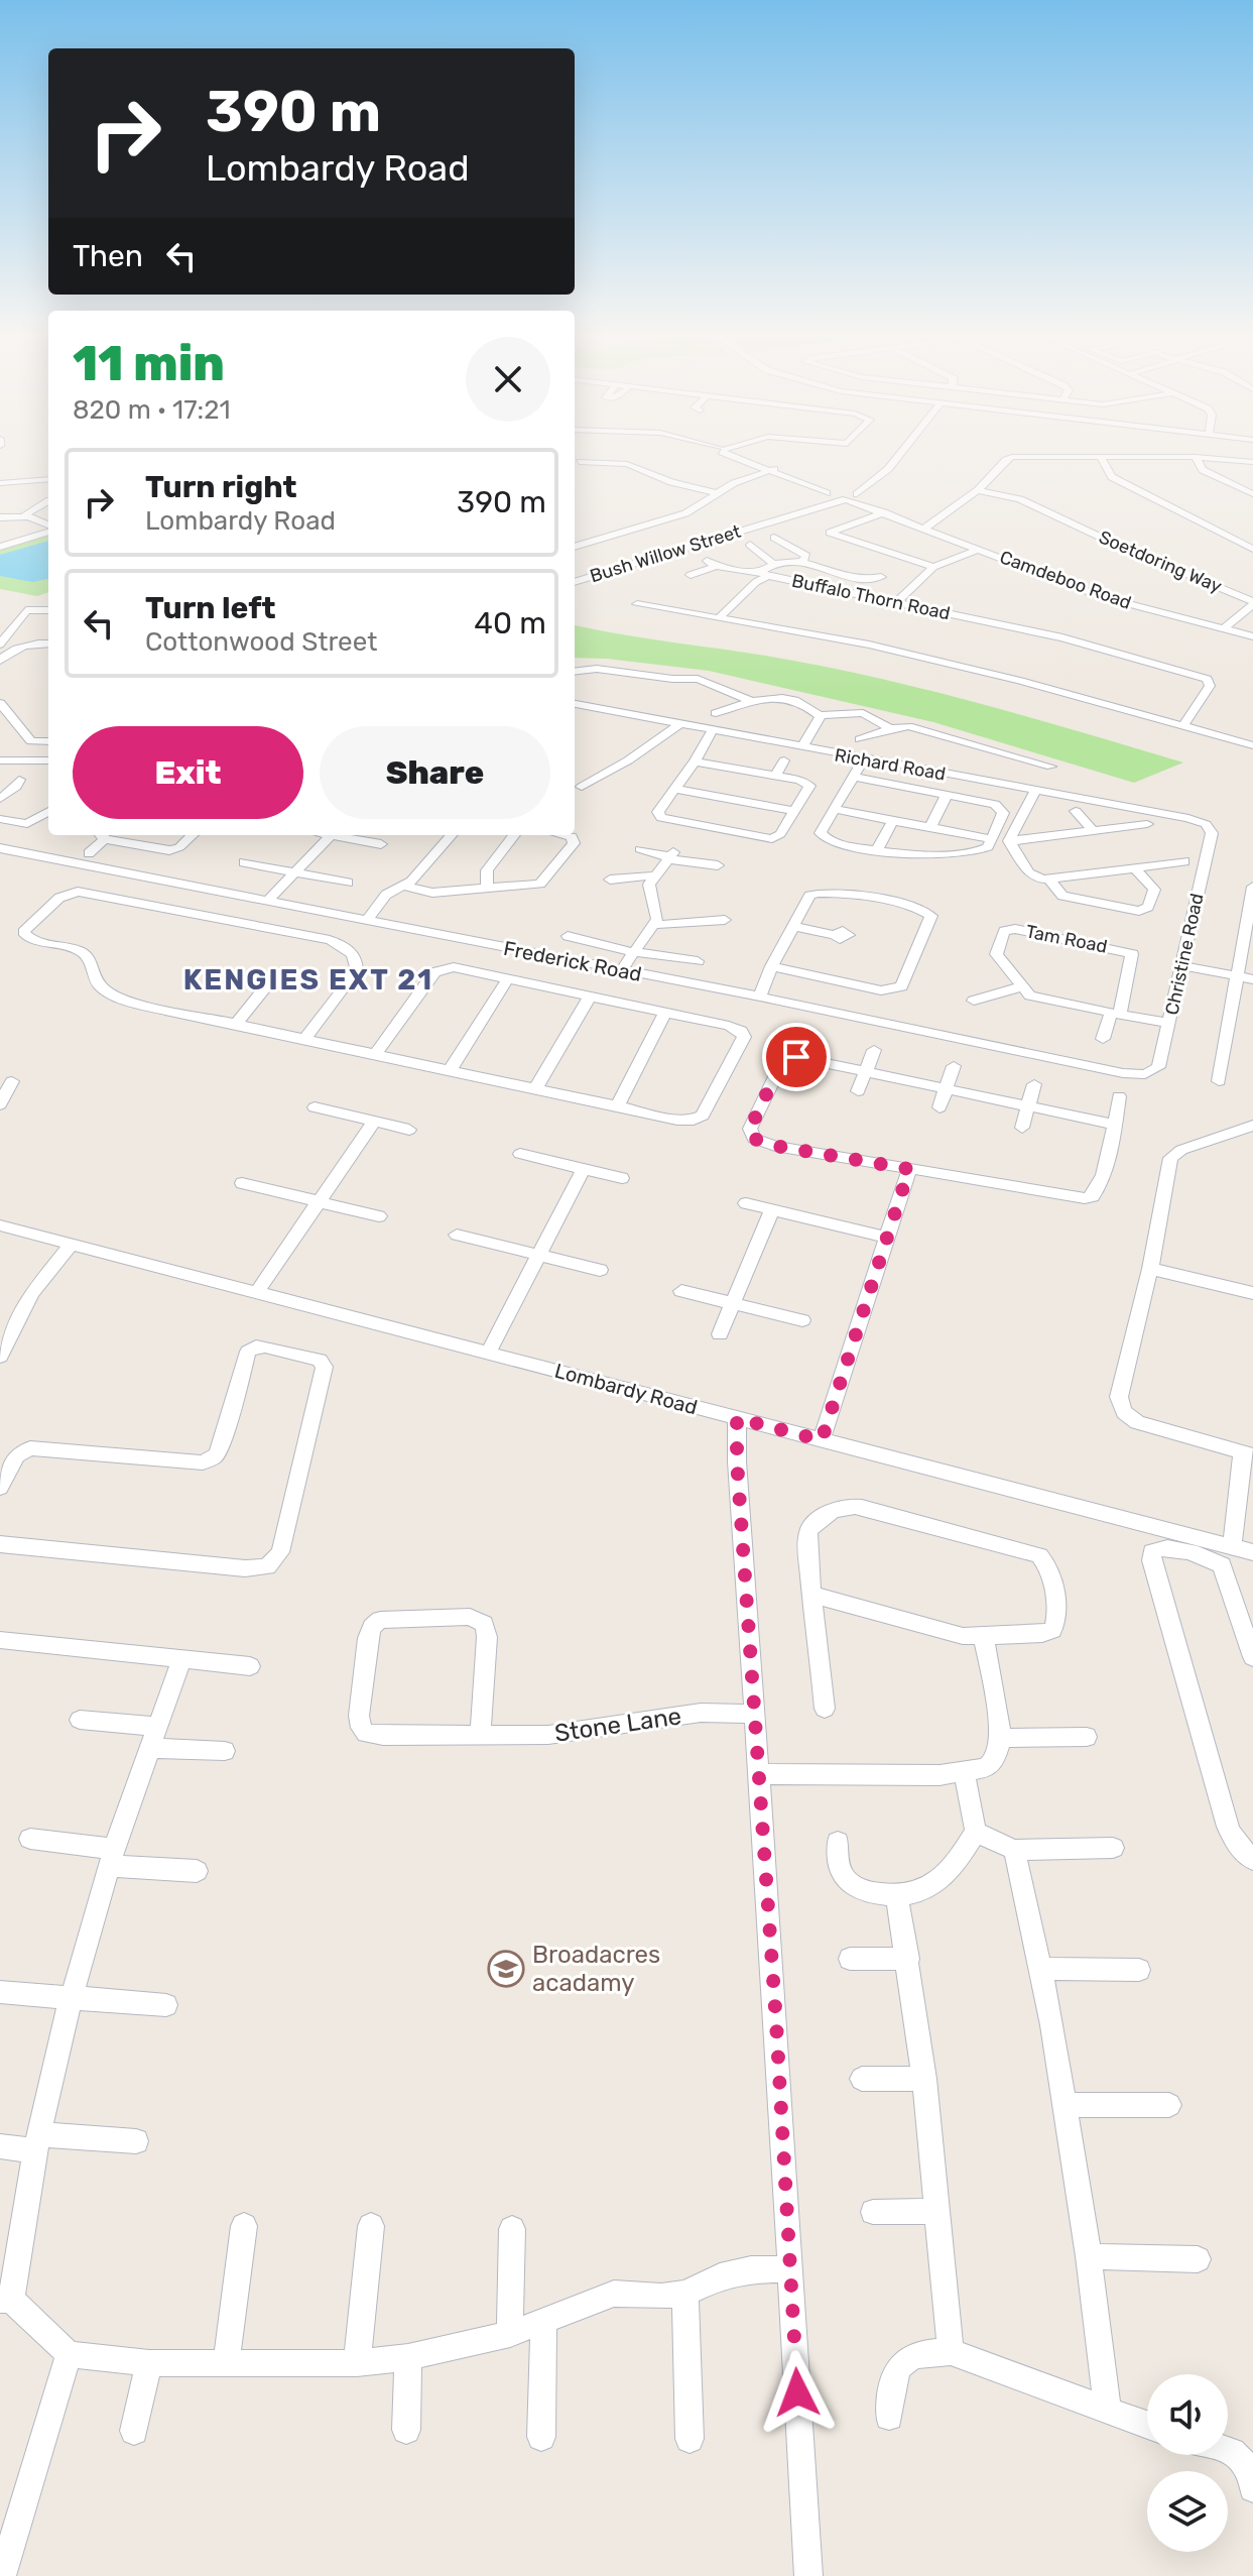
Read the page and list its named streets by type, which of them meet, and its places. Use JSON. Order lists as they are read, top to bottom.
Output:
{
  "streets": {
    "street": [
      "Bush Willow Street",
      "Soetdoring Way",
      "Camdeboo Road",
      "Buffalo Thorn Road",
      "Richard Road",
      "Tam Road",
      "Christine Road",
      "Frederick Road",
      "Lombardy Road",
      "Stone Lane"
    ]
  },
  "crossings": [
    ["Bush Willow Street", "Camdeboo Road"],
    ["Richard Road", "Christine Road"],
    ["Tam Road", "Christine Road"],
    ["Christine Road", "Frederick Road"]
  ],
  "districts": ["KENGIES EXT 21"],
  "places": {
    "school or university": ["Broadacres acadamy"]
  },
  "page": {
    "turn": ["390 m", "Lombardy Road"],
    "then": "Then",
    "heading": ["11 min", "820 m · 17:21"],
    "list": [
      {
        "name": "Turn right",
        "note": "Lombardy Road",
        "value": "390 m"
      },
      {
        "name": "Turn left",
        "note": "Cottonwood Street",
        "value": "40 m"
      }
    ],
    "buttons": ["Exit", "Share"]
  }
}
